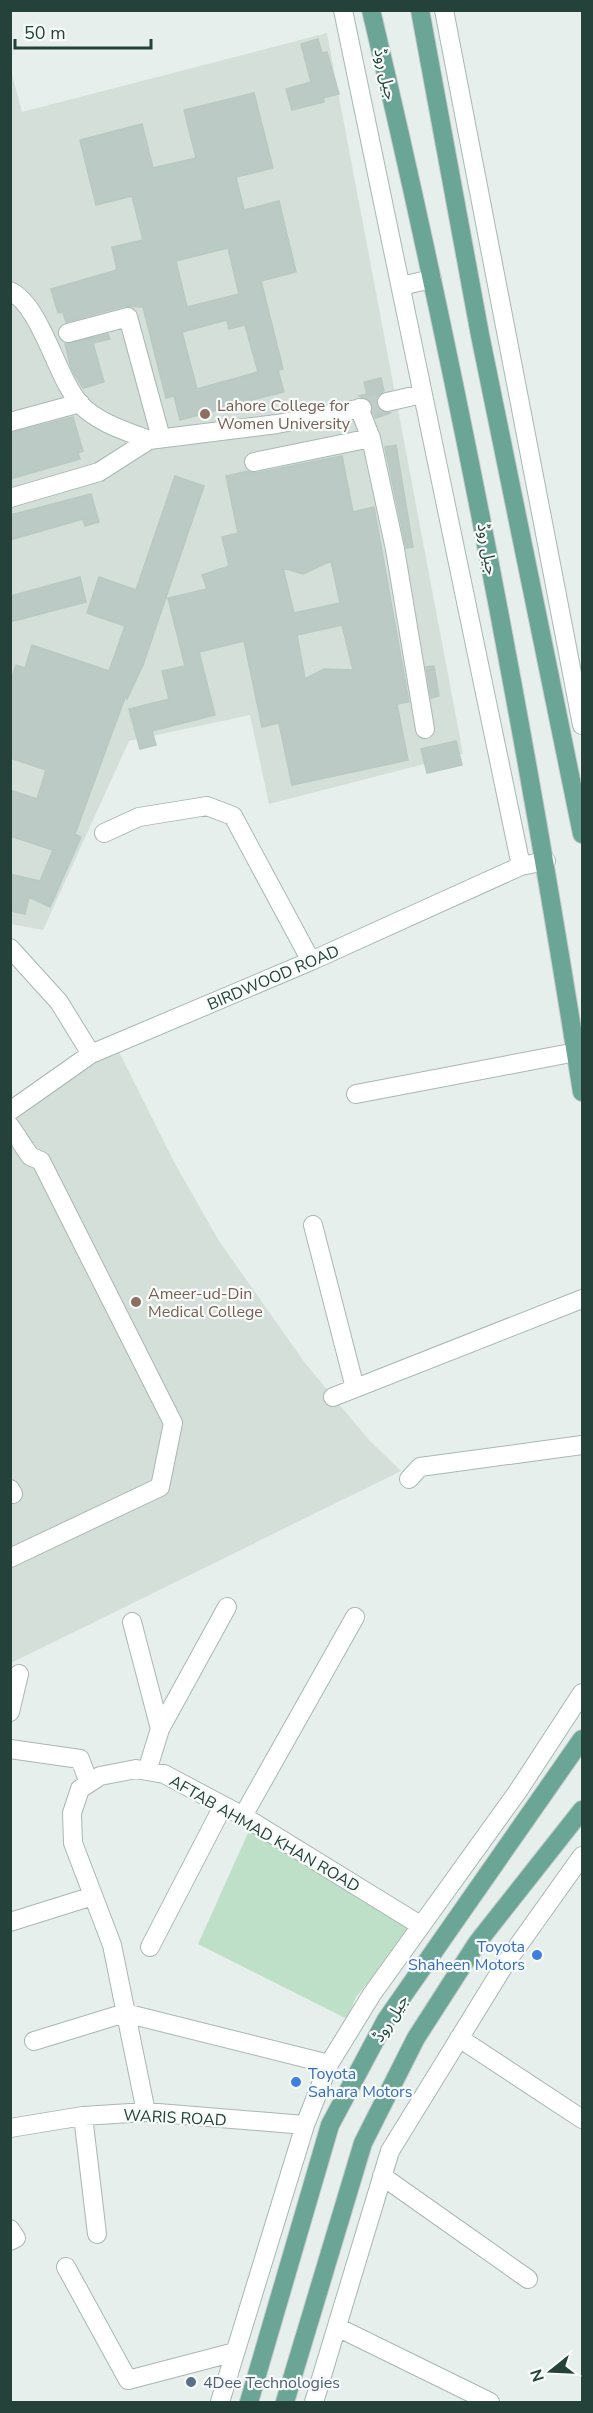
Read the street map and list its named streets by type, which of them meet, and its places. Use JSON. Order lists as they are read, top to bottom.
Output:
{
  "streets": {
    "main road": ["جیل روڈ"],
    "street": ["BIRDWOOD ROAD", "AFTAB AHMAD KHAN ROAD", "WARIS ROAD"]
  },
  "crossings": [
    ["جیل روڈ", "BIRDWOOD ROAD"]
  ],
  "places": [
    "Lahore College for Women University",
    "Ameer-ud-Din Medical College",
    "Toyota Shaheen Motors",
    "Toyota Sahara Motors",
    "4Dee Technologies"
  ],
  "scale_bar": "50 m",
  "north": "left"
}
